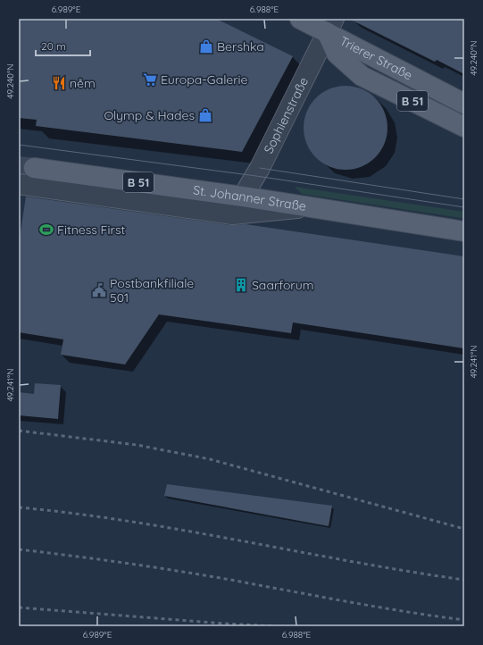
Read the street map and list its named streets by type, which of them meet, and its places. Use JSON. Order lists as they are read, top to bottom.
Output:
{
  "streets": {
    "main road": ["Trierer Straße", "B 51", "St. Johanner Straße"],
    "street": ["Sophienstraße"]
  },
  "crossings": [
    ["Trierer Straße", "Sophienstraße"],
    ["Sophienstraße", "St. Johanner Straße"]
  ],
  "places": {
    "shop": ["Bershka", "Olymp & Hades"],
    "supermarket": ["Europa-Galerie"],
    "restaurant": ["ne̊m"],
    "sports": ["Fitness First"],
    "building": ["Saarforum"],
    "public building": ["Postbankfiliale 501"]
  },
  "scale_bar": "20 m",
  "coordinates": [
    "6.989°E",
    "6.988°E",
    "49.240°N",
    "49.241°N"
  ]
}
